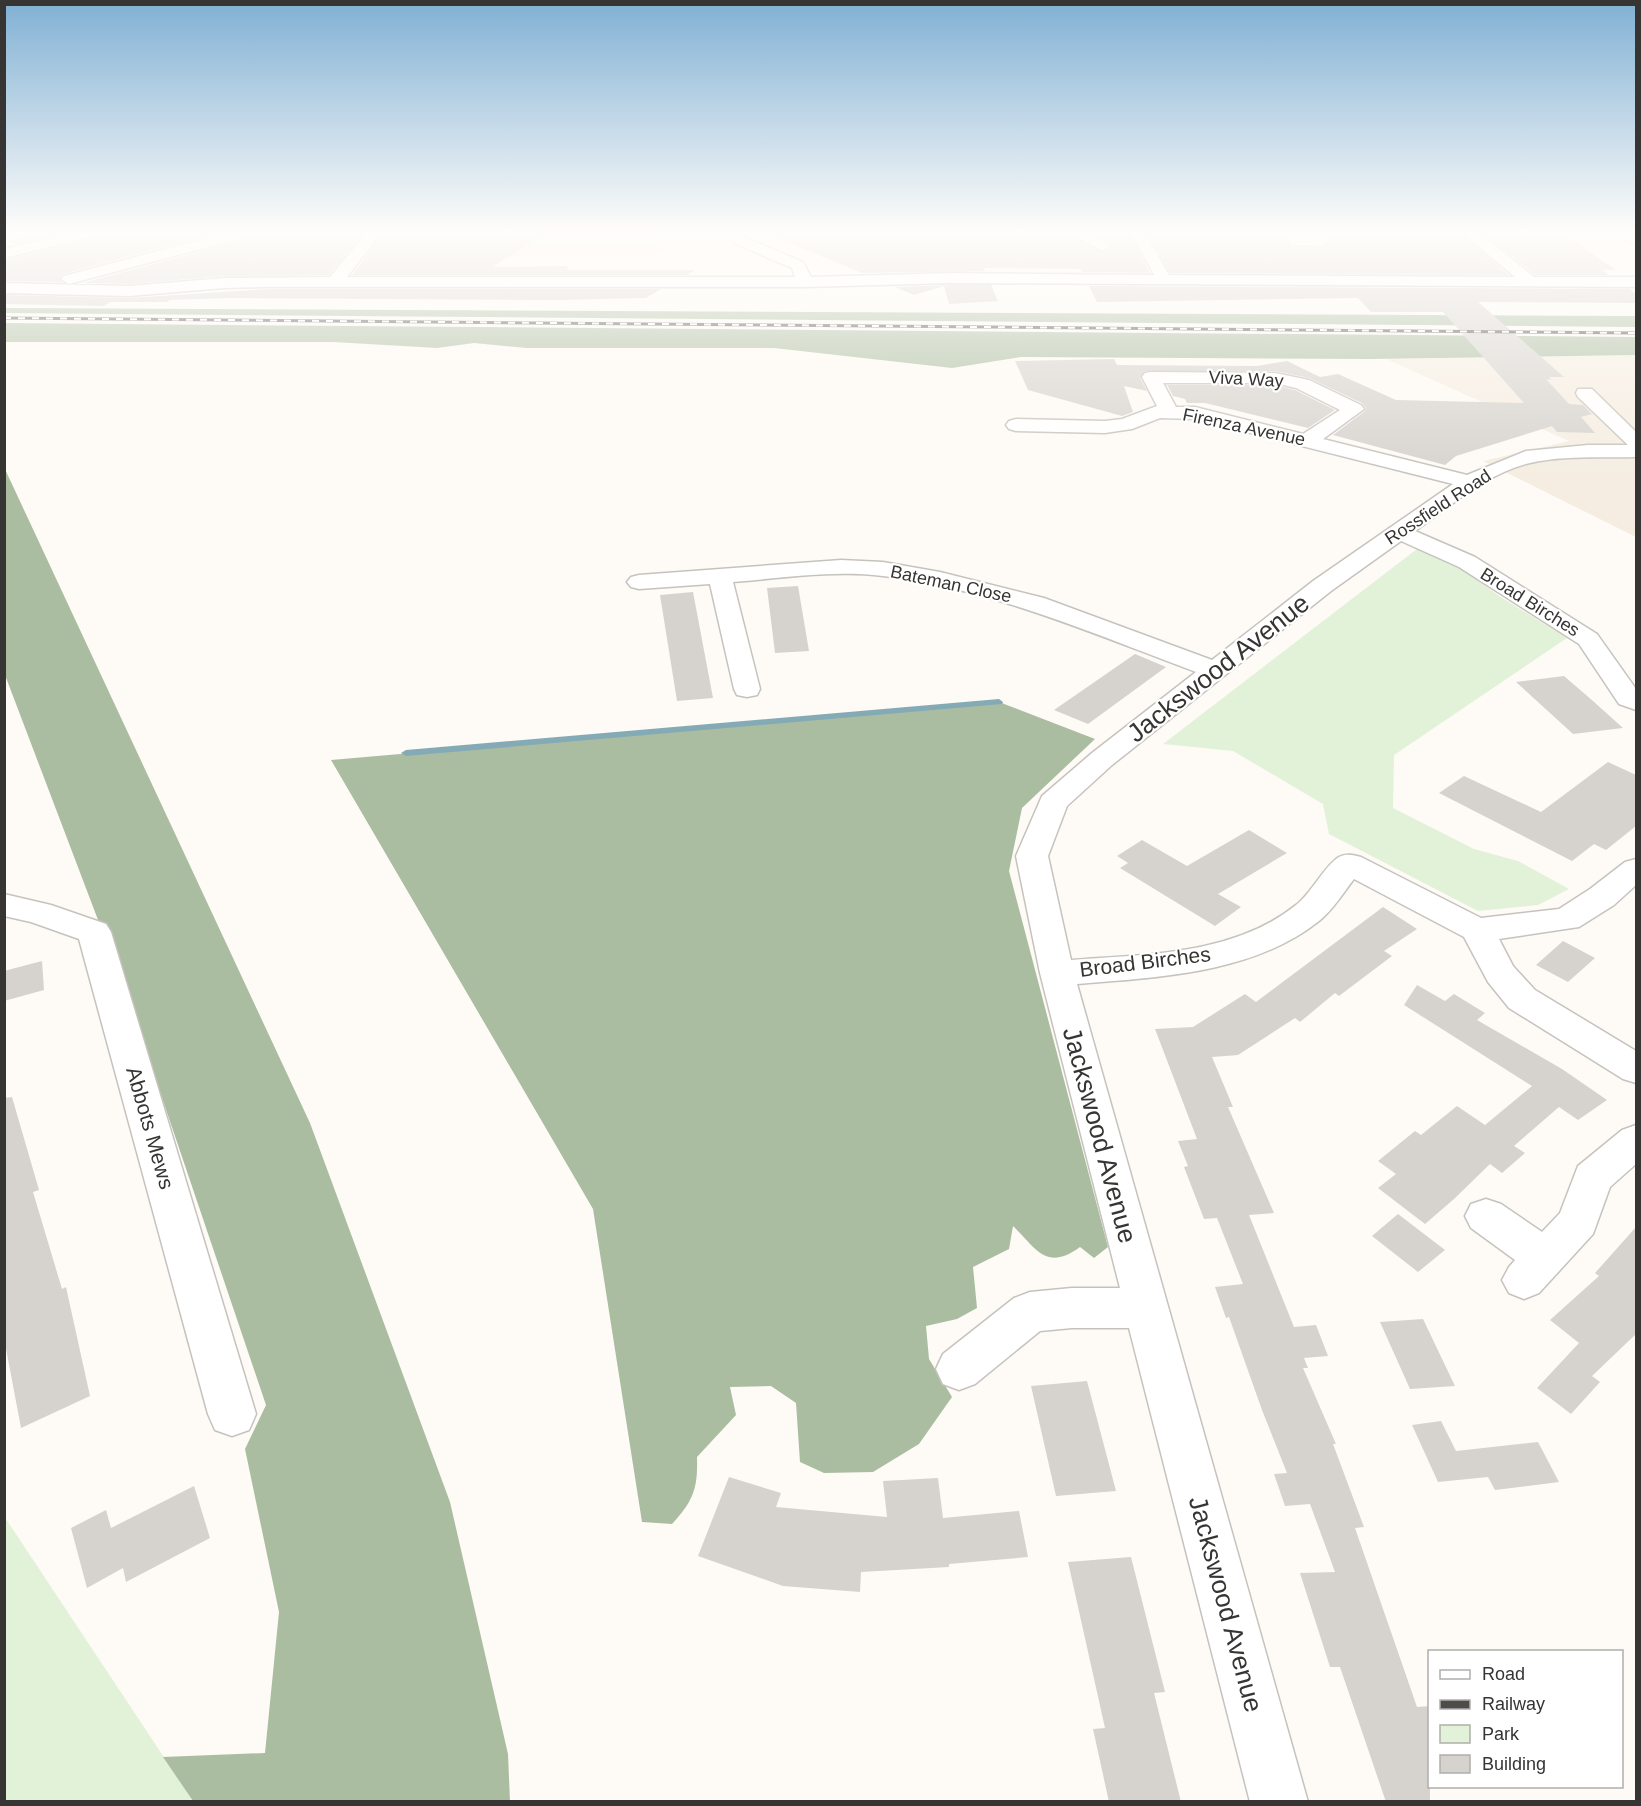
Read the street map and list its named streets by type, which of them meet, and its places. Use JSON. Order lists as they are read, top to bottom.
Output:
{
  "streets": {
    "street": [
      "Viva Way",
      "Firenza Avenue",
      "Rossfield Road",
      "Bateman Close",
      "Broad Birches",
      "Jackswood Avenue",
      "Abbots Mews"
    ]
  },
  "crossings": [
    ["Viva Way", "Firenza Avenue"],
    ["Firenza Avenue", "Rossfield Road"],
    ["Rossfield Road", "Broad Birches"],
    ["Rossfield Road", "Jackswood Avenue"],
    ["Bateman Close", "Jackswood Avenue"],
    ["Broad Birches", "Jackswood Avenue"]
  ],
  "legend": [
    "Road",
    "Railway",
    "Park",
    "Building"
  ]
}
